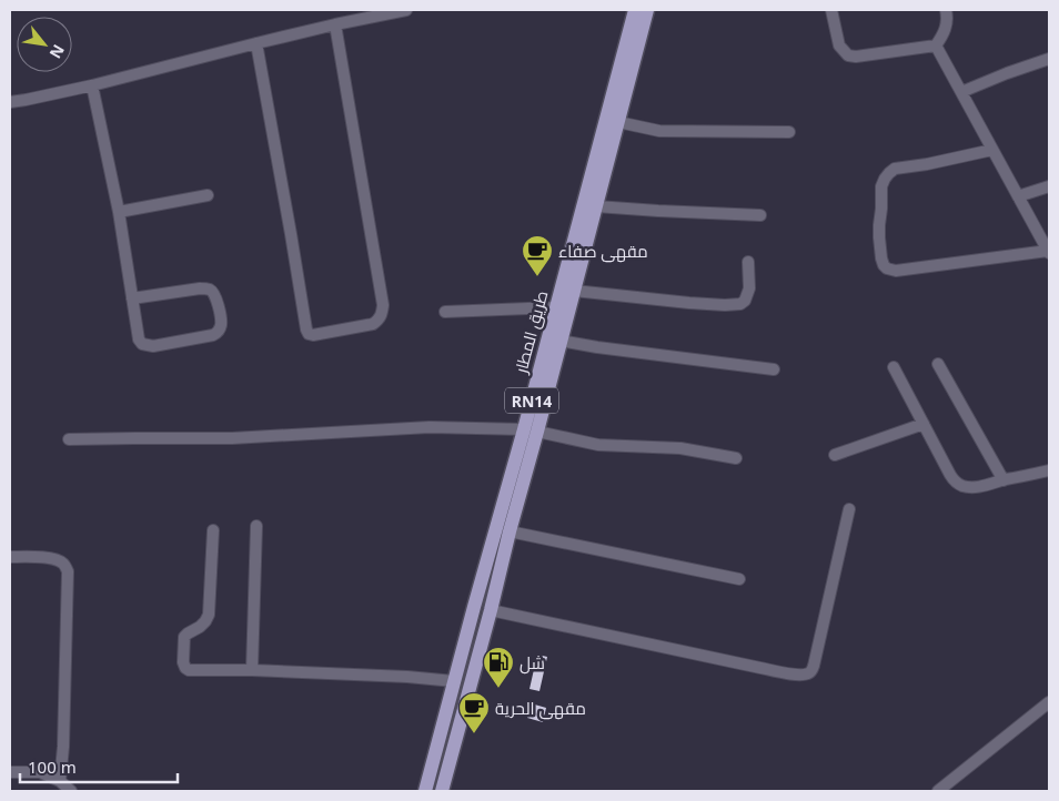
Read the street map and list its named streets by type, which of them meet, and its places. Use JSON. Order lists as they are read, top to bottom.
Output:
{
  "streets": {
    "main road": ["طريق المطار", "RN14"]
  },
  "places": {
    "cafe": ["مقهى صفاء", "مقهى الحرية"],
    "fuel station": ["شل"]
  },
  "scale_bar": "100 m",
  "north": "bottom right"
}
